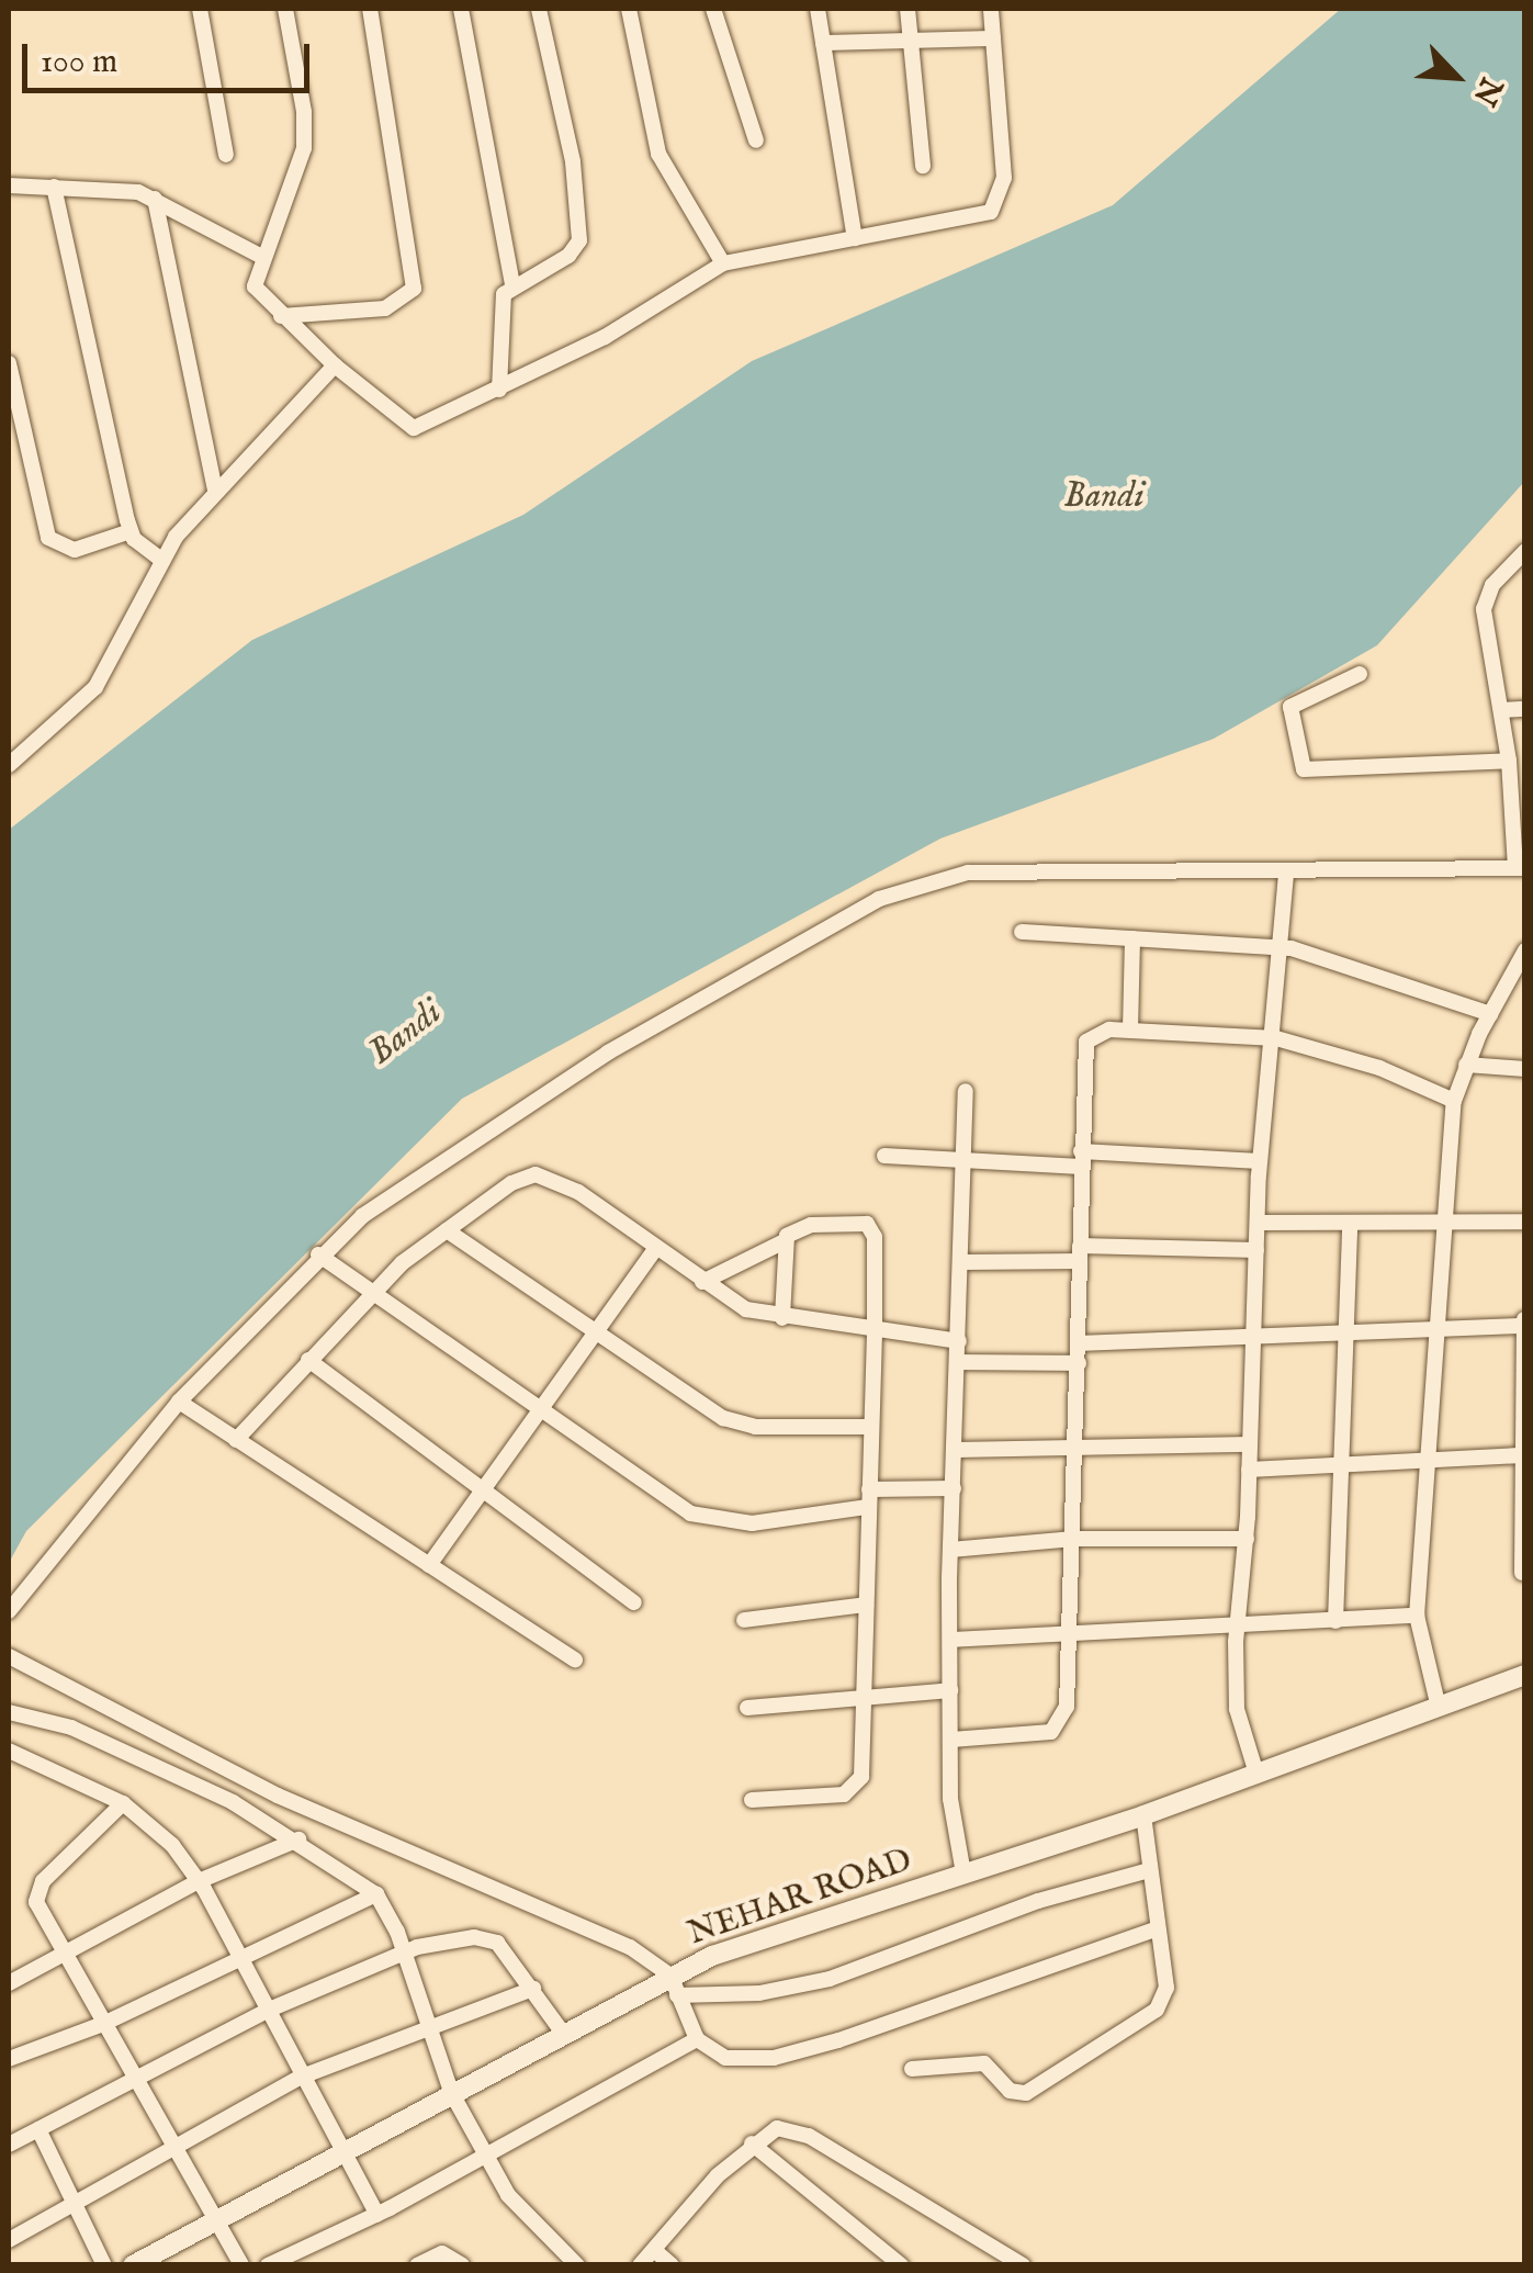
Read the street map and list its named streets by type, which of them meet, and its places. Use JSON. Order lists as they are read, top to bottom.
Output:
{
  "streets": {
    "street": ["NEHAR ROAD"]
  },
  "water": ["Bandi"],
  "scale_bar": "100 m",
  "north": "bottom right"
}
